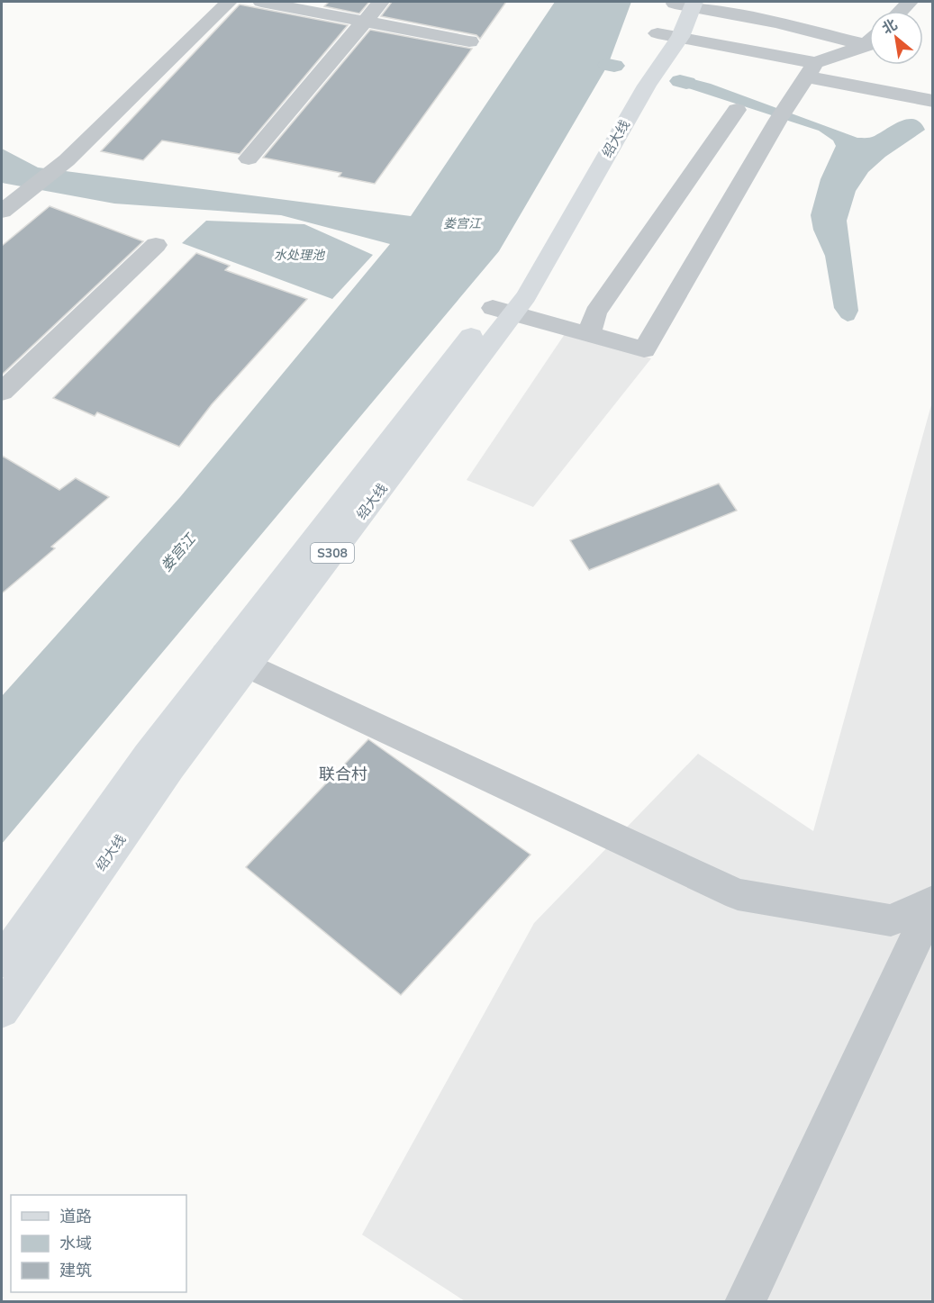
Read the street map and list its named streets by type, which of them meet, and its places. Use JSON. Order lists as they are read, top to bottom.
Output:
{
  "streets": {
    "main road": ["绍大线", "S308"]
  },
  "districts": ["联合村"],
  "water": ["娄宫江", "水处理池"],
  "legend": ["道路", "水域", "建筑"],
  "north": "top left"
}
